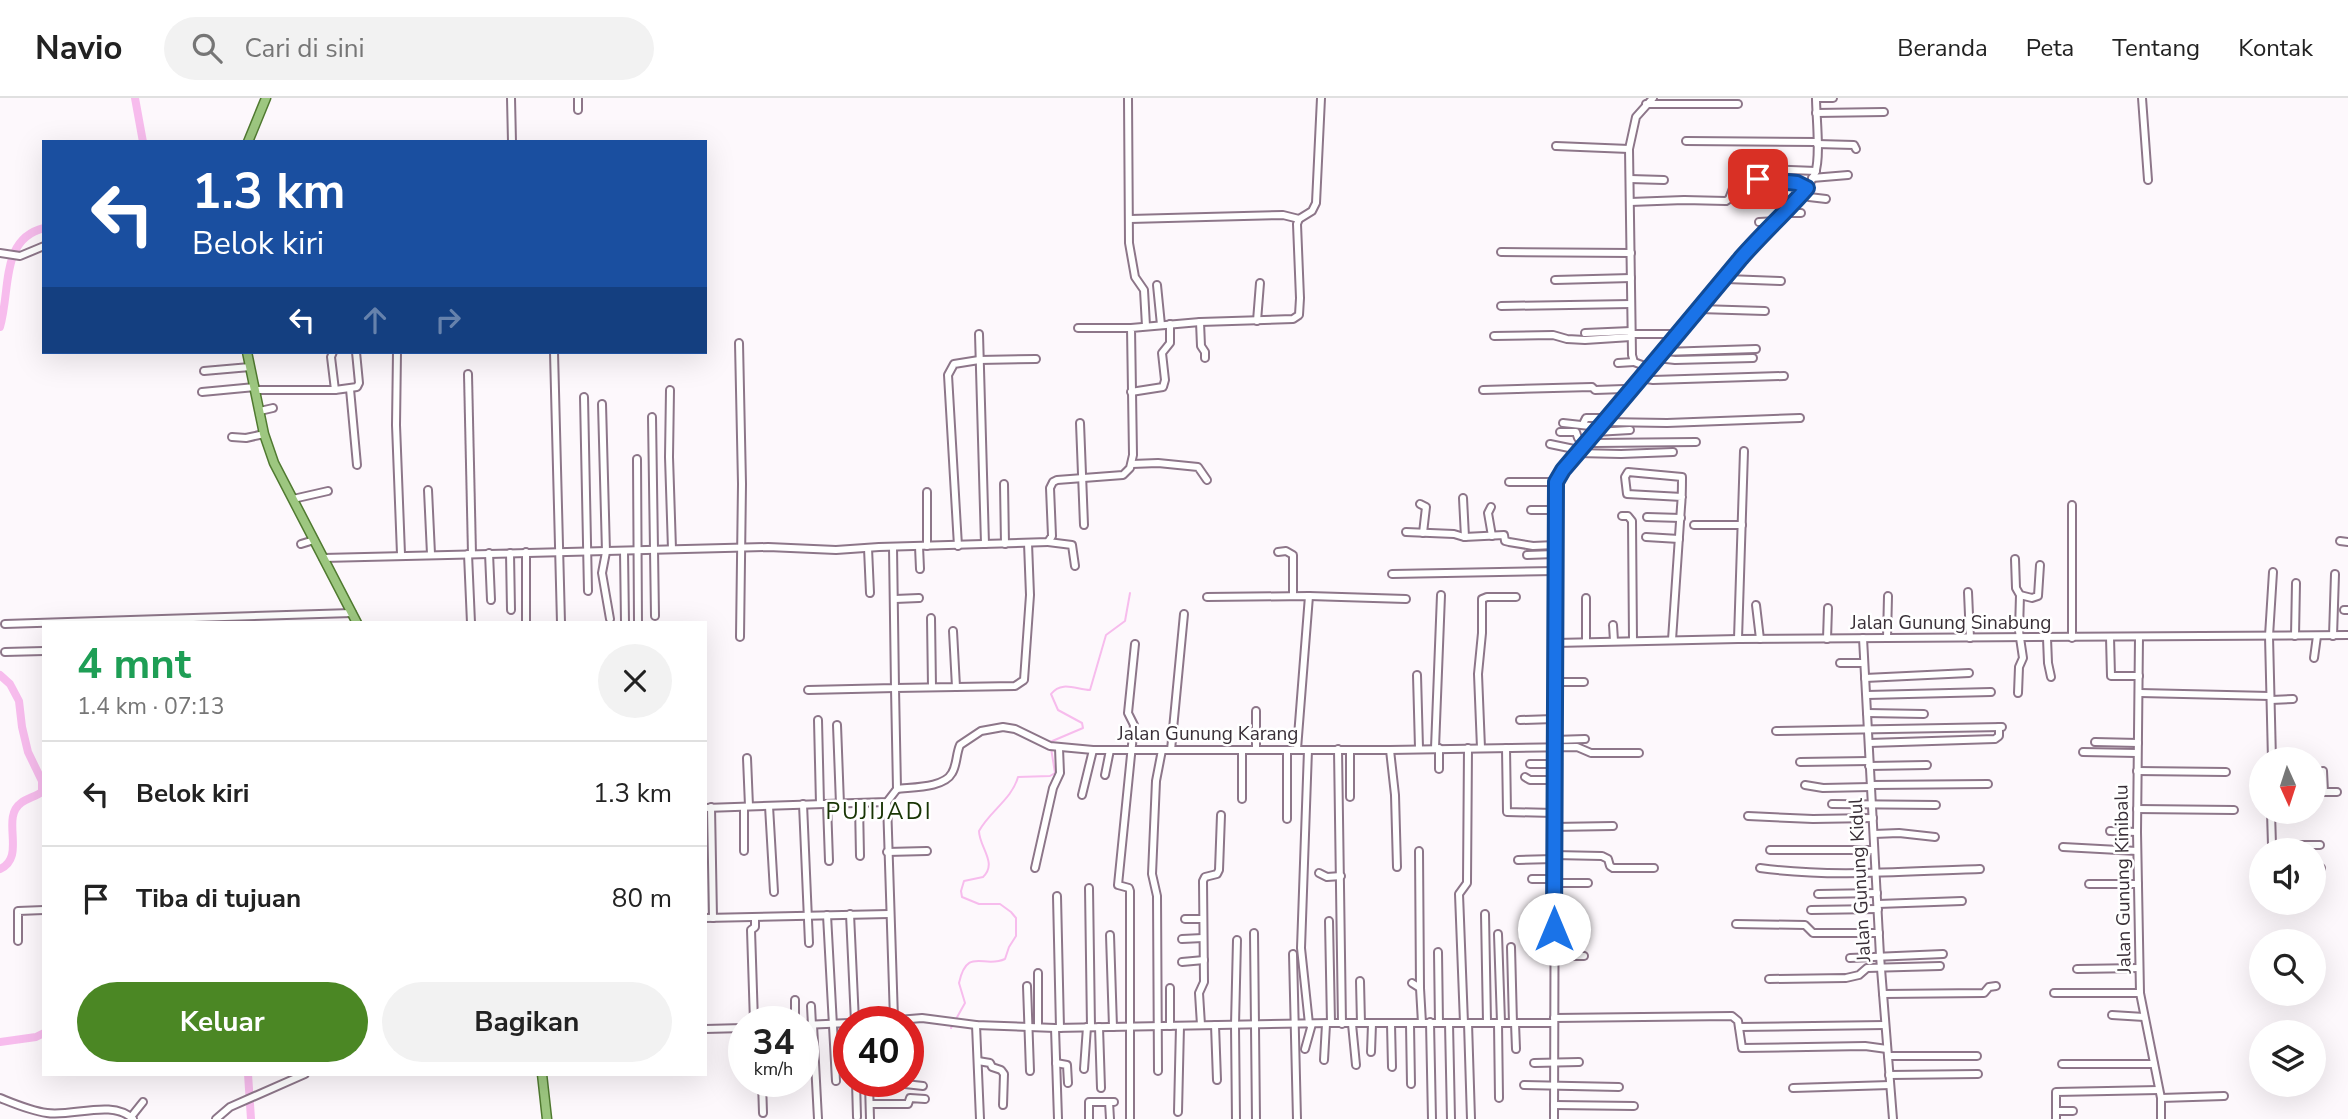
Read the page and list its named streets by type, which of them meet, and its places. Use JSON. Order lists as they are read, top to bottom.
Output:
{
  "streets": {
    "street": [
      "Jalan Gunung Sinabung",
      "Jalan Gunung Karang",
      "Jalan Gunung Kinibalu",
      "Jalan Gunung Kidul"
    ]
  },
  "crossings": [
    ["Jalan Gunung Sinabung", "Jalan Gunung Kinibalu"],
    ["Jalan Gunung Sinabung", "Jalan Gunung Kidul"]
  ],
  "districts": ["PUJIJADI"],
  "north": "bottom",
  "page": {
    "header": "Navio",
    "search": "Cari di sini",
    "nav": [
      "Beranda",
      "Peta",
      "Tentang",
      "Kontak"
    ],
    "turn": ["1.3 km", "Belok kiri"],
    "heading": ["4 mnt", "1.4 km · 07:13"],
    "list": [
      {
        "name": "Belok kiri",
        "value": "1.3 km"
      },
      {
        "name": "Tiba di tujuan",
        "value": "80 m"
      }
    ],
    "buttons": ["Keluar", "Bagikan"],
    "speed": "34 km/h",
    "limit": "40"
  }
}
